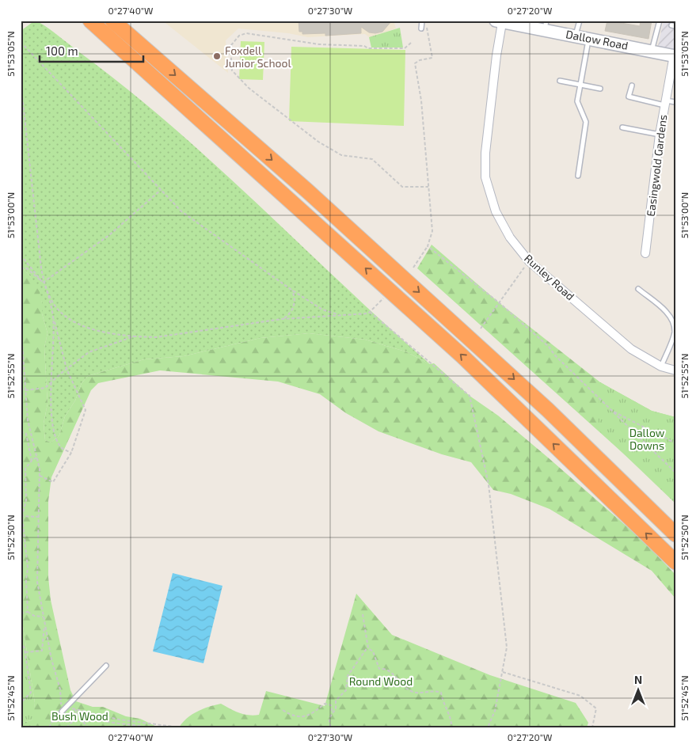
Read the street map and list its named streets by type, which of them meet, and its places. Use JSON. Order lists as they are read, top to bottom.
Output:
{
  "streets": {
    "street": ["Dallow Road", "Easingwold Gardens", "Runley Road"]
  },
  "crossings": [
    ["Dallow Road", "Easingwold Gardens"],
    ["Dallow Road", "Runley Road"]
  ],
  "parks": ["Dallow Downs", "Round Wood", "Bush Wood"],
  "places": ["Foxdell Junior School"],
  "scale_bar": "100 m",
  "north": "top",
  "coordinates": [
    "0°27'40\"W",
    "0°27'30\"W",
    "0°27'20\"W",
    "51°53'05\"N",
    "51°53'00\"N",
    "51°52'55\"N",
    "51°52'50\"N",
    "51°52'45\"N"
  ]
}
